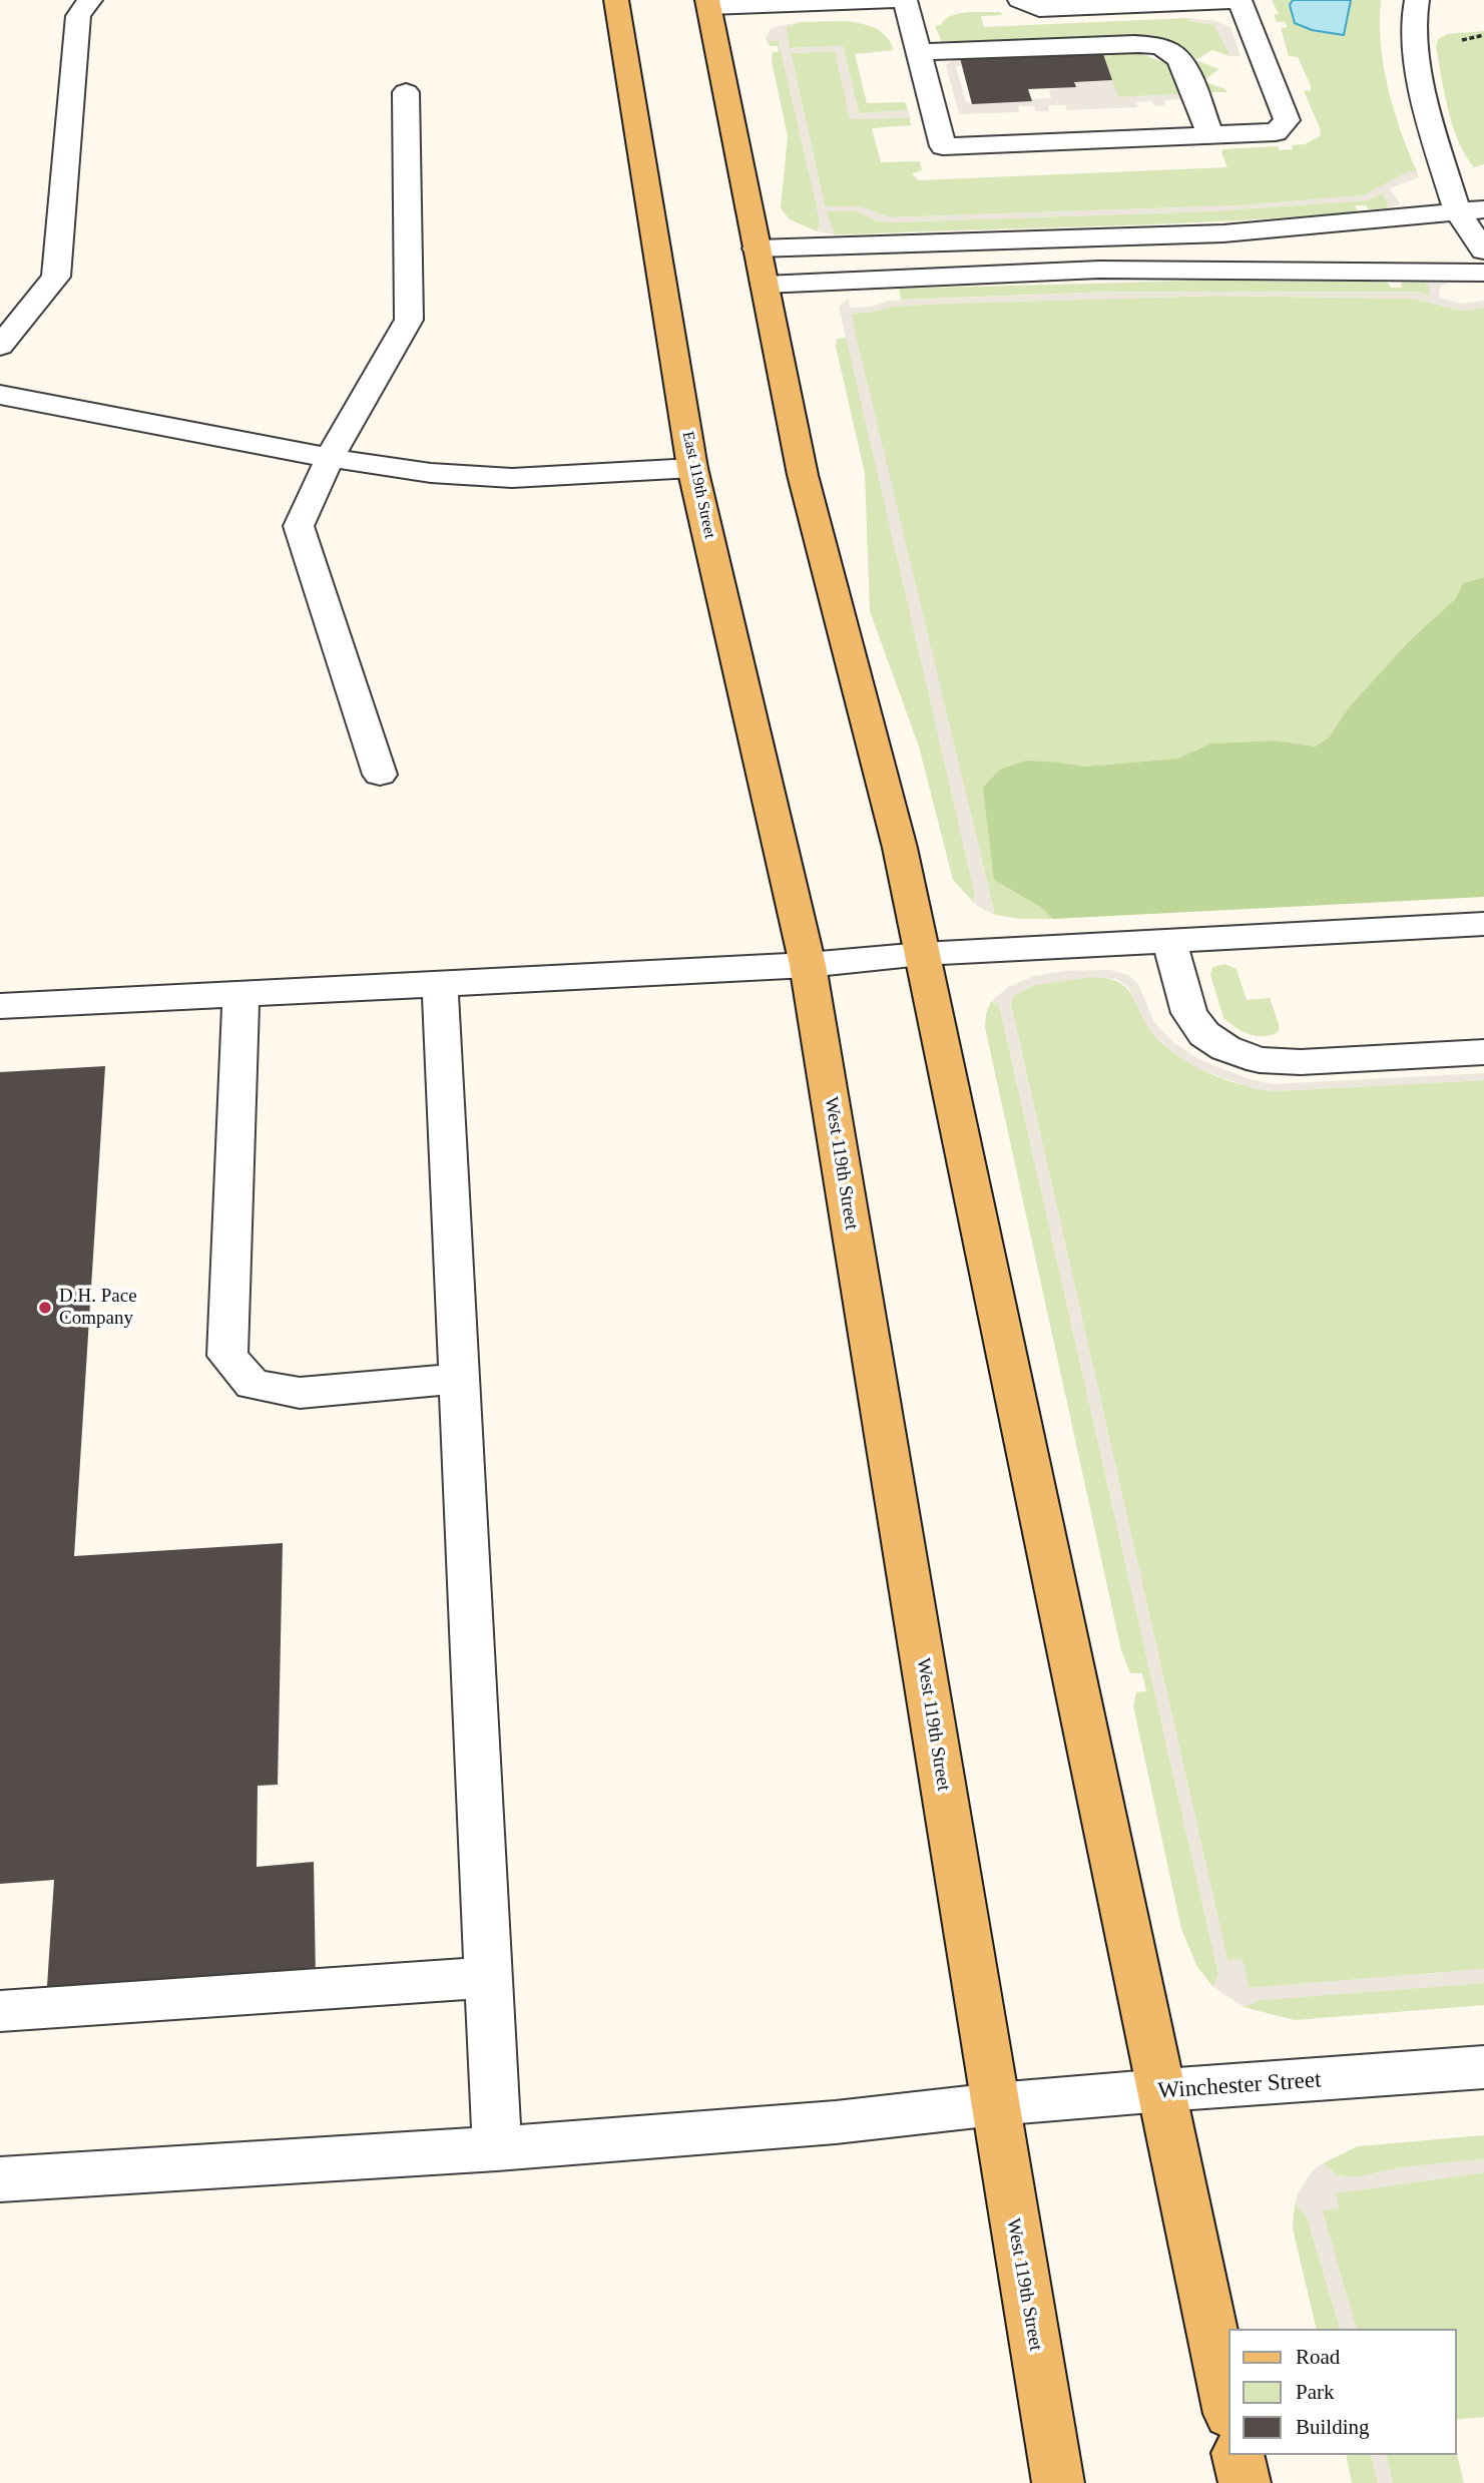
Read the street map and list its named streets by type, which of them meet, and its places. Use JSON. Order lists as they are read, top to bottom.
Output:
{
  "streets": {
    "main road": ["East 119th Street", "West 119th Street"],
    "street": ["Winchester Street"]
  },
  "crossings": [
    ["East 119th Street", "West 119th Street"],
    ["West 119th Street", "Winchester Street"]
  ],
  "places": ["D.H. Pace Company"],
  "legend": ["Road", "Park", "Building"]
}
